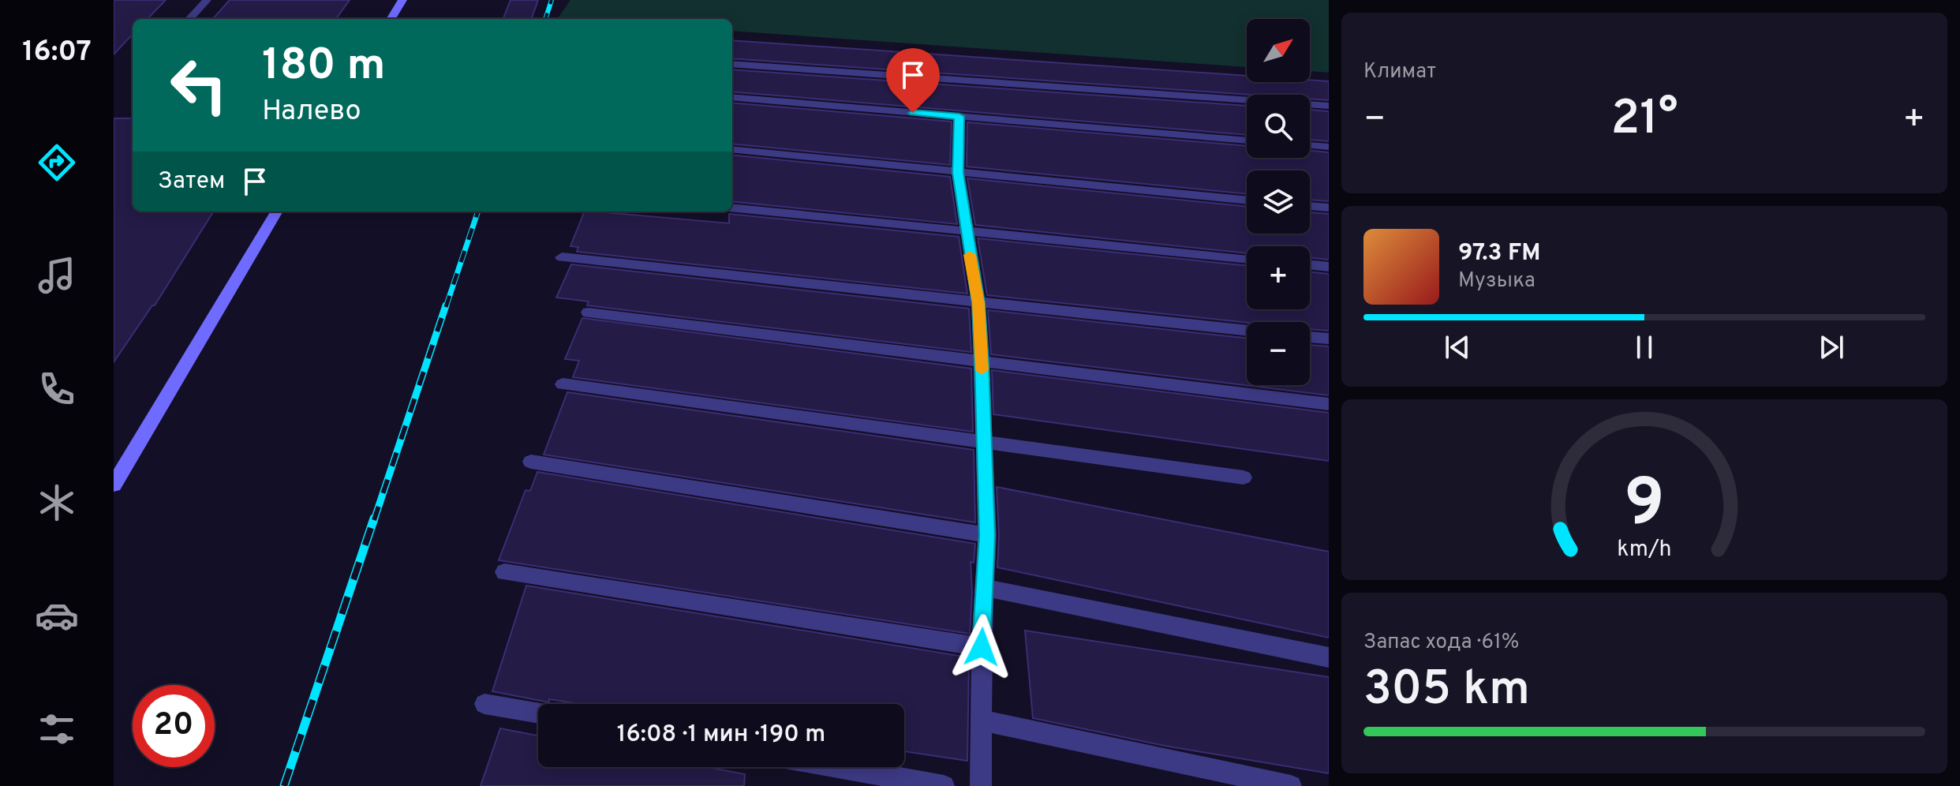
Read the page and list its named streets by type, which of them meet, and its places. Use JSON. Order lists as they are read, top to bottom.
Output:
{
  "north": "top right",
  "page": {
    "tabs": "16:07",
    "tile": [
      "Климат",
      ["Запас хода · 61%", "305 km"]
    ],
    "map_buttons": ["+", "−"],
    "turn": ["180 m", "Налево"],
    "heat": ["−", "21°", "+"],
    "then": "Затем",
    "song": ["97.3 FM", "Музыка"],
    "limit": "20",
    "trip": "16:08 · 1 мин · 190 m",
    "gauge": ["9", "km/h"]
  }
}
